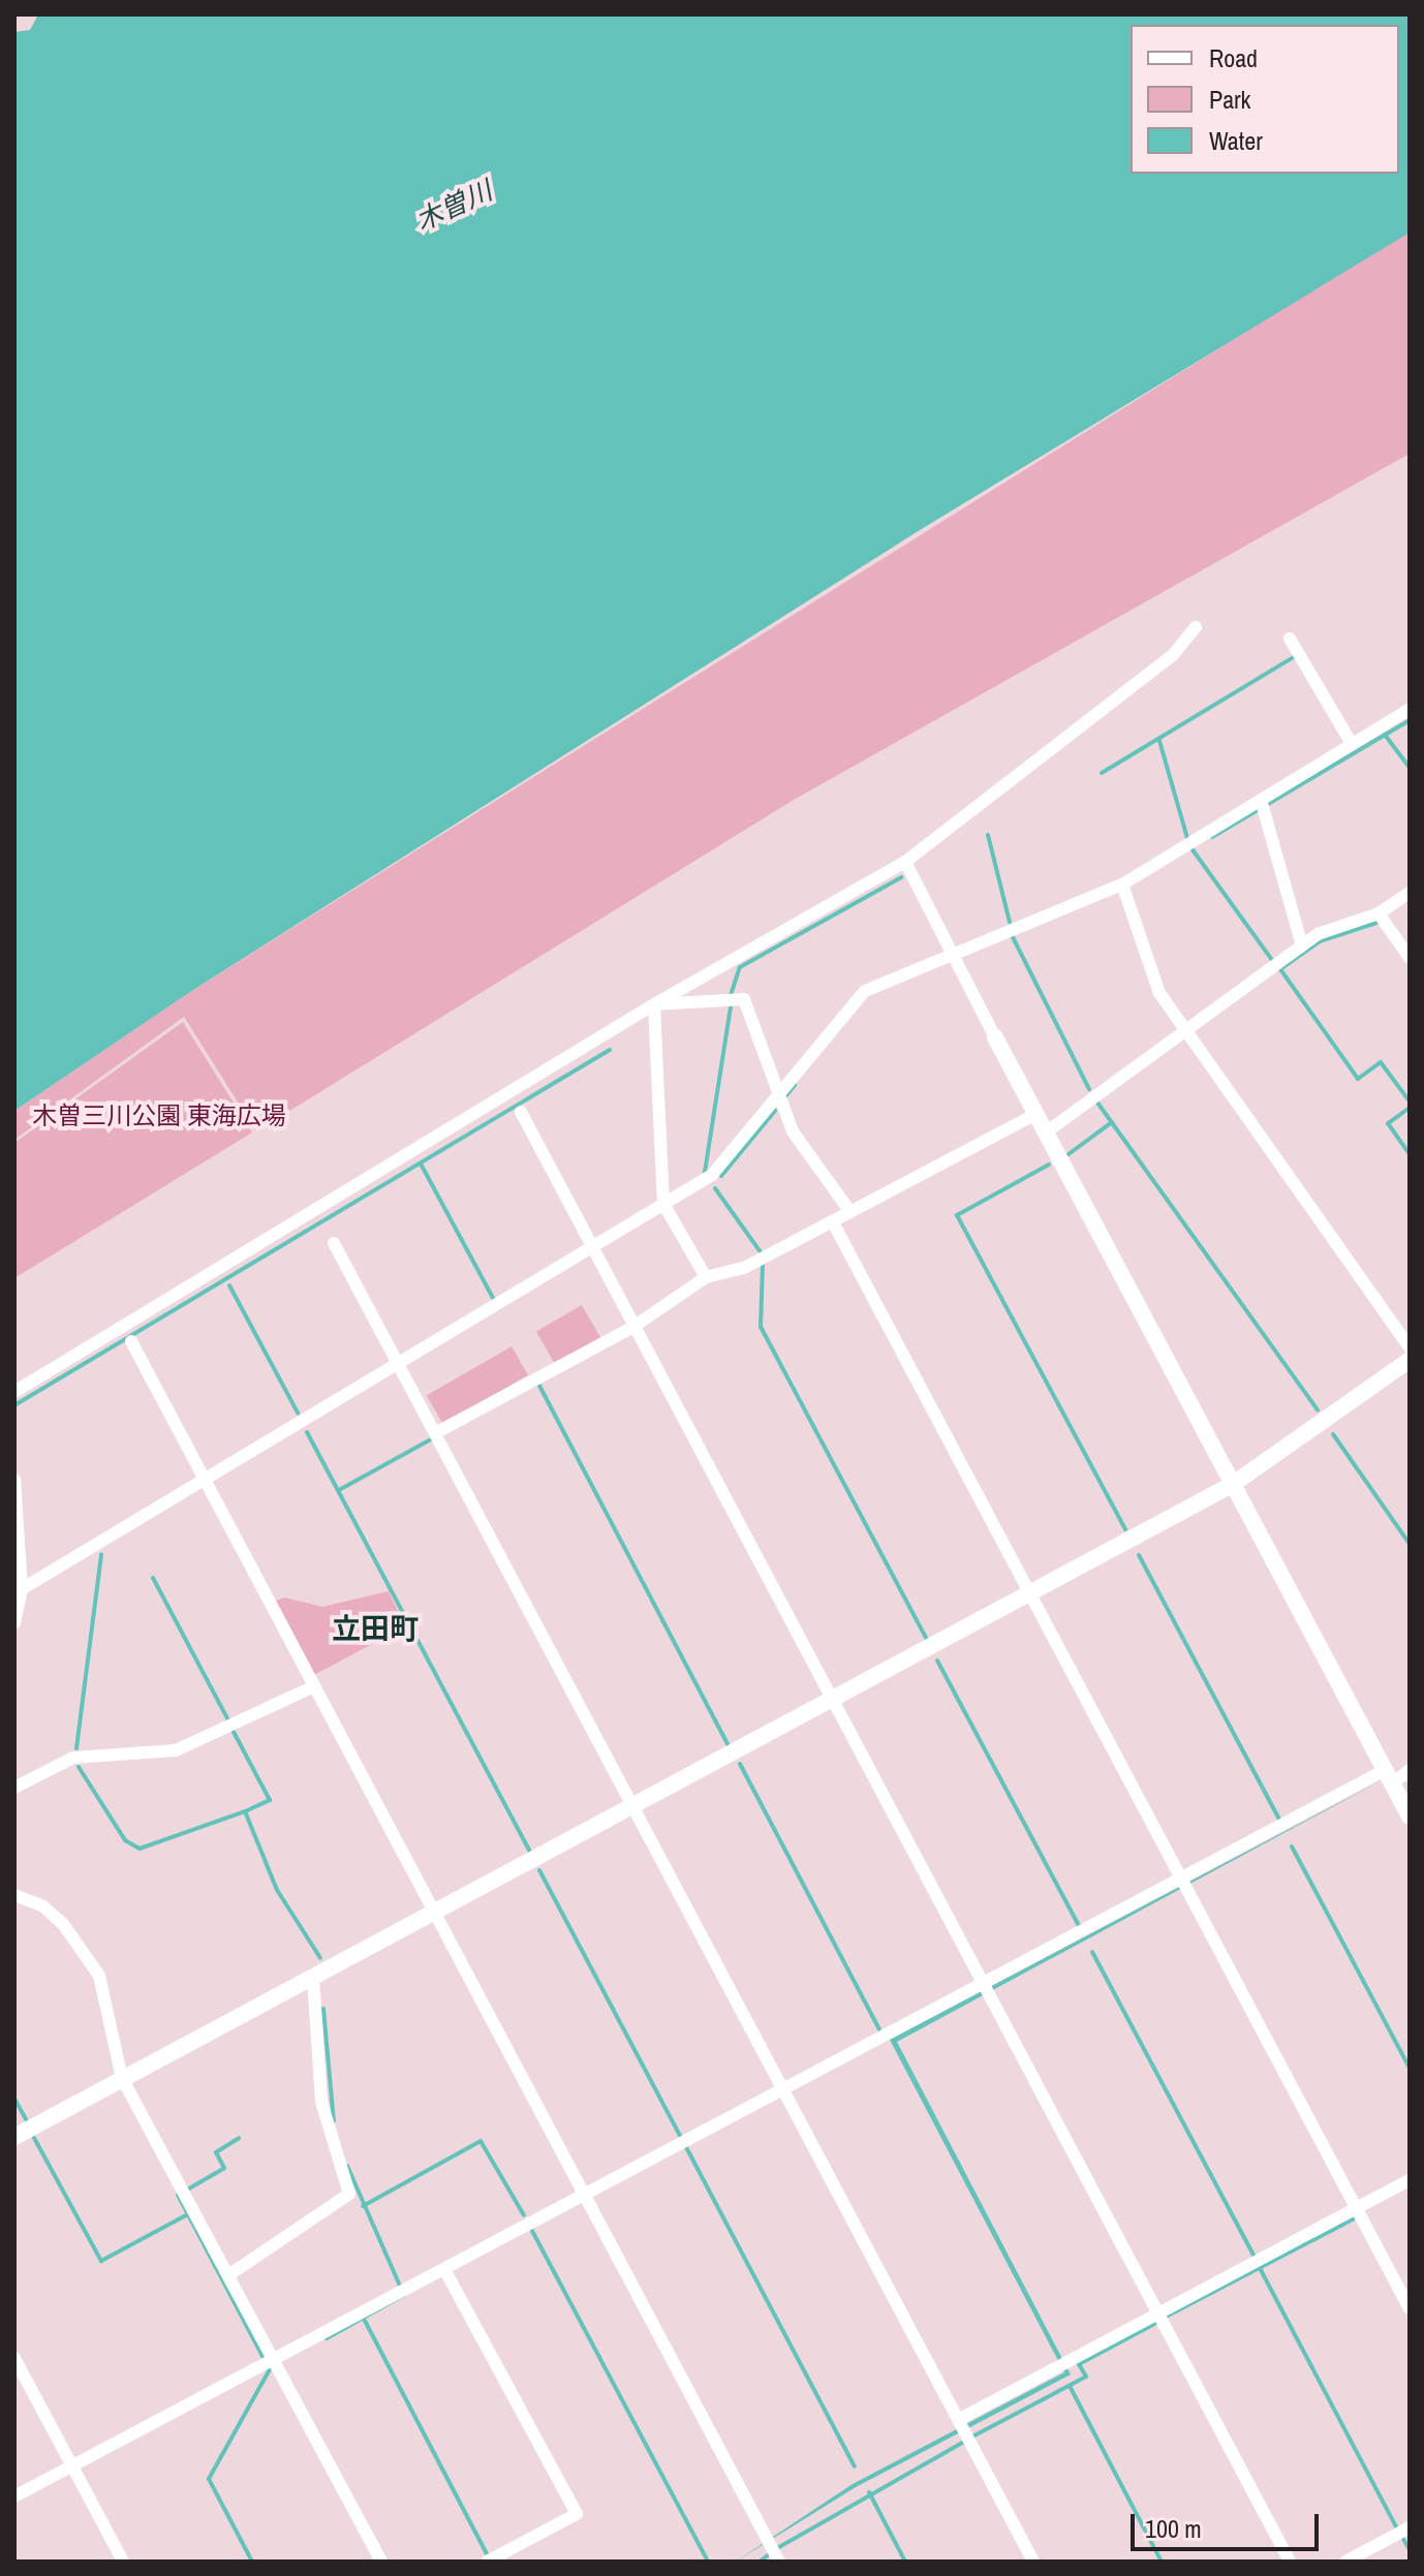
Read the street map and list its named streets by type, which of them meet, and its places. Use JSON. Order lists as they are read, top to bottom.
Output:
{
  "districts": ["立田町"],
  "water": ["木曽川"],
  "parks": ["木曽三川公園 東海広場"],
  "legend": ["Road", "Park", "Water"],
  "scale_bar": "100 m"
}
